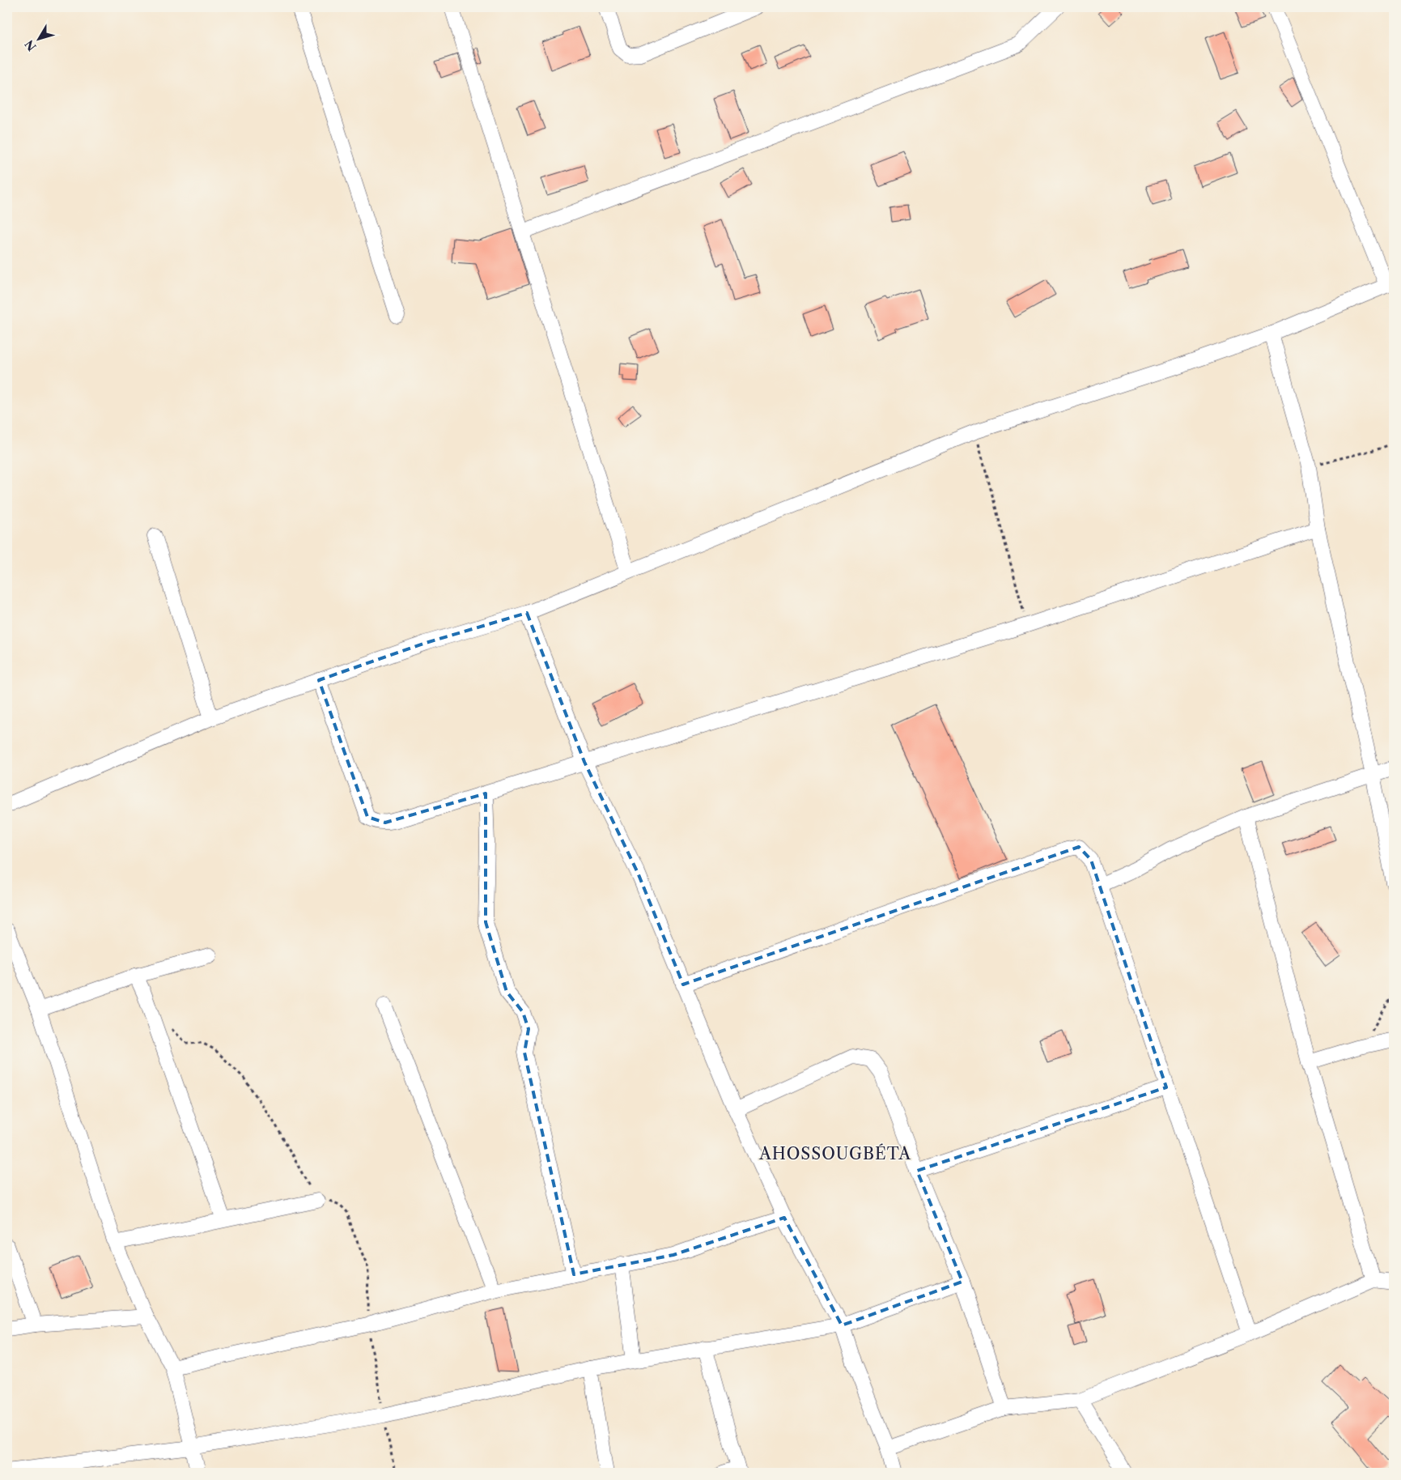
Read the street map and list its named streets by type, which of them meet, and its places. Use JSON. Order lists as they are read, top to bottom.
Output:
{
  "districts": ["AHOSSOUGBÉTA"],
  "north": "bottom left"
}
